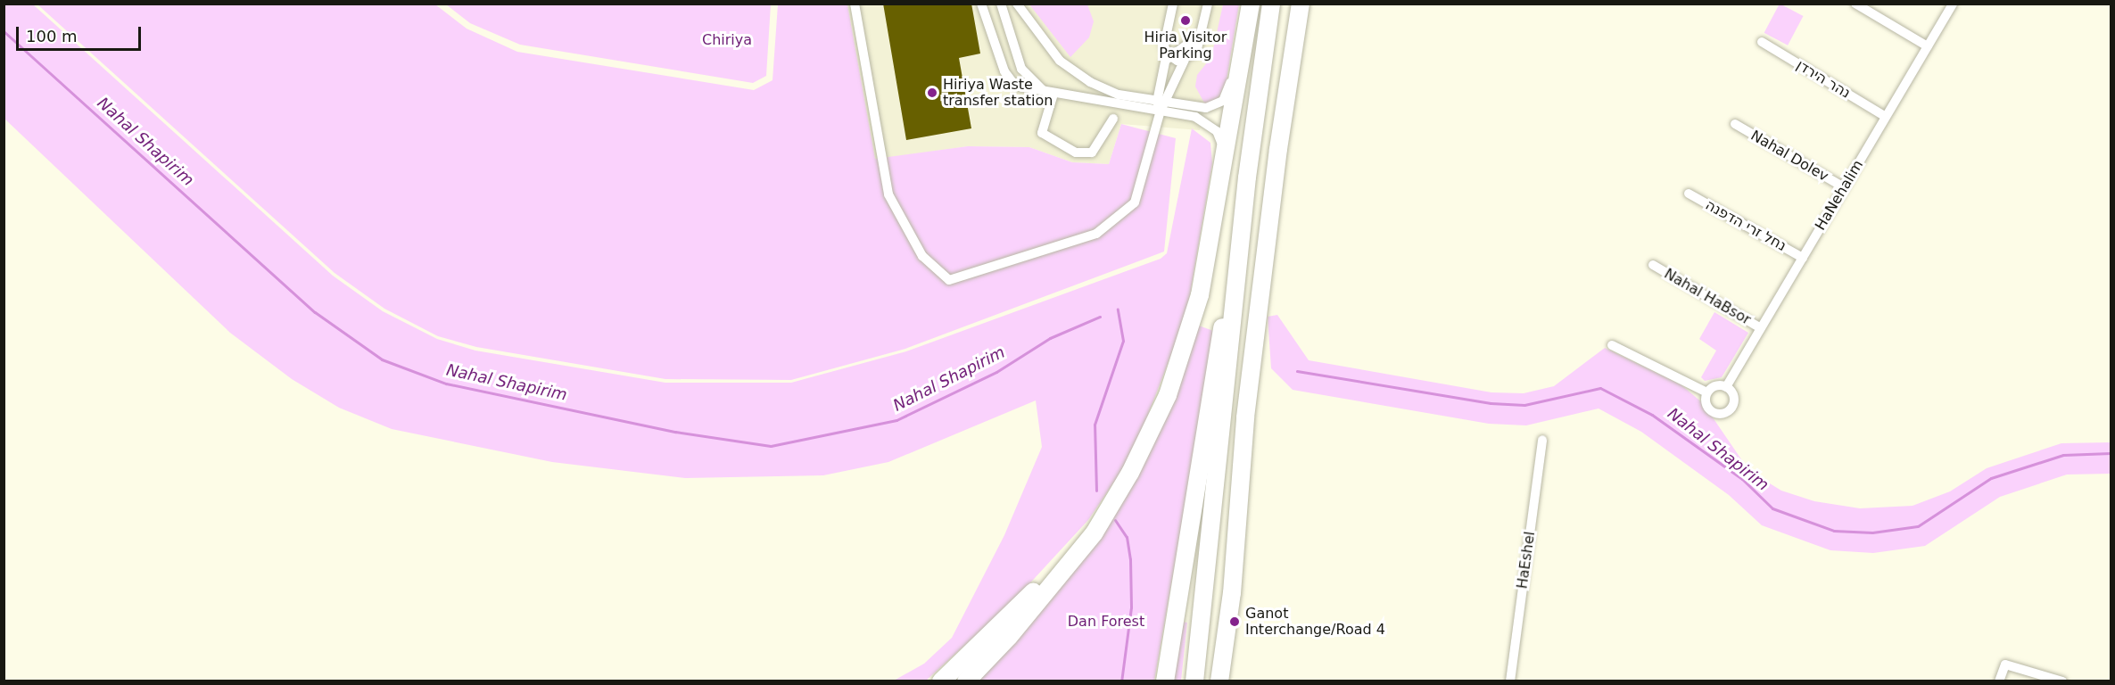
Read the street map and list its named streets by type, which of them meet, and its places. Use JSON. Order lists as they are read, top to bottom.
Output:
{
  "streets": {
    "street": [
      "נהר הירדן",
      "Nahal Dolev",
      "HaNehalim",
      "נחל זרי הדפנה",
      "Nahal HaBsor",
      "HaEshel"
    ]
  },
  "crossings": [
    ["נהר הירדן", "HaNehalim"],
    ["Nahal Dolev", "HaNehalim"],
    ["HaNehalim", "נחל זרי הדפנה"],
    ["HaNehalim", "Nahal HaBsor"]
  ],
  "water": ["Nahal Shapirim"],
  "parks": ["Chiriya", "Dan Forest"],
  "places": ["Hiria Visitor Parking", "Hiriya Waste transfer station", "Ganot Interchange/Road 4"],
  "scale_bar": "100 m"
}
